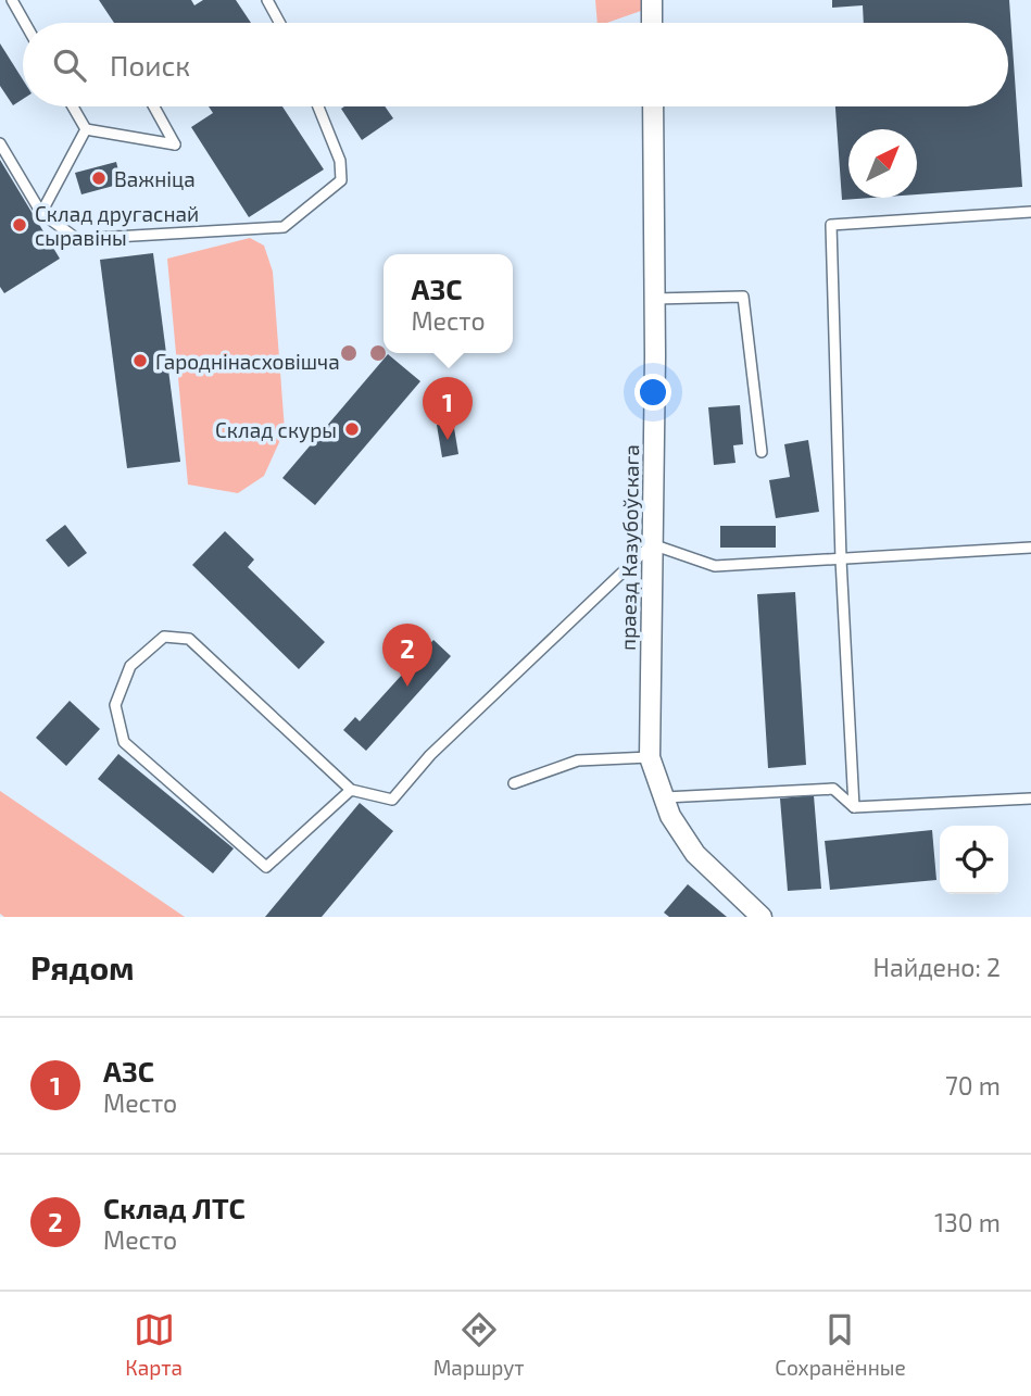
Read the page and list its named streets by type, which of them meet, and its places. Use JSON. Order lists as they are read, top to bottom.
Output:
{
  "streets": {
    "street": ["праезд Казубоўскага"]
  },
  "places": [
    "Важніца",
    "Склад другаснай сыравіны",
    "Гароднінасховішча",
    "Склад скуры"
  ],
  "north": "top right",
  "page": {
    "search": "Поиск",
    "popup": ["АЗС", "Место"],
    "pins": ["1", "2"],
    "heading": ["Рядом", "Найдено: 2"],
    "list": [
      {
        "mark": "1",
        "name": "АЗС",
        "note": "Место",
        "value": "70 m"
      },
      {
        "mark": "2",
        "name": "Склад ЛТС",
        "note": "Место",
        "value": "130 m"
      }
    ],
    "nav": ["Карта", "Маршрут", "Сохранённые"]
  }
}
